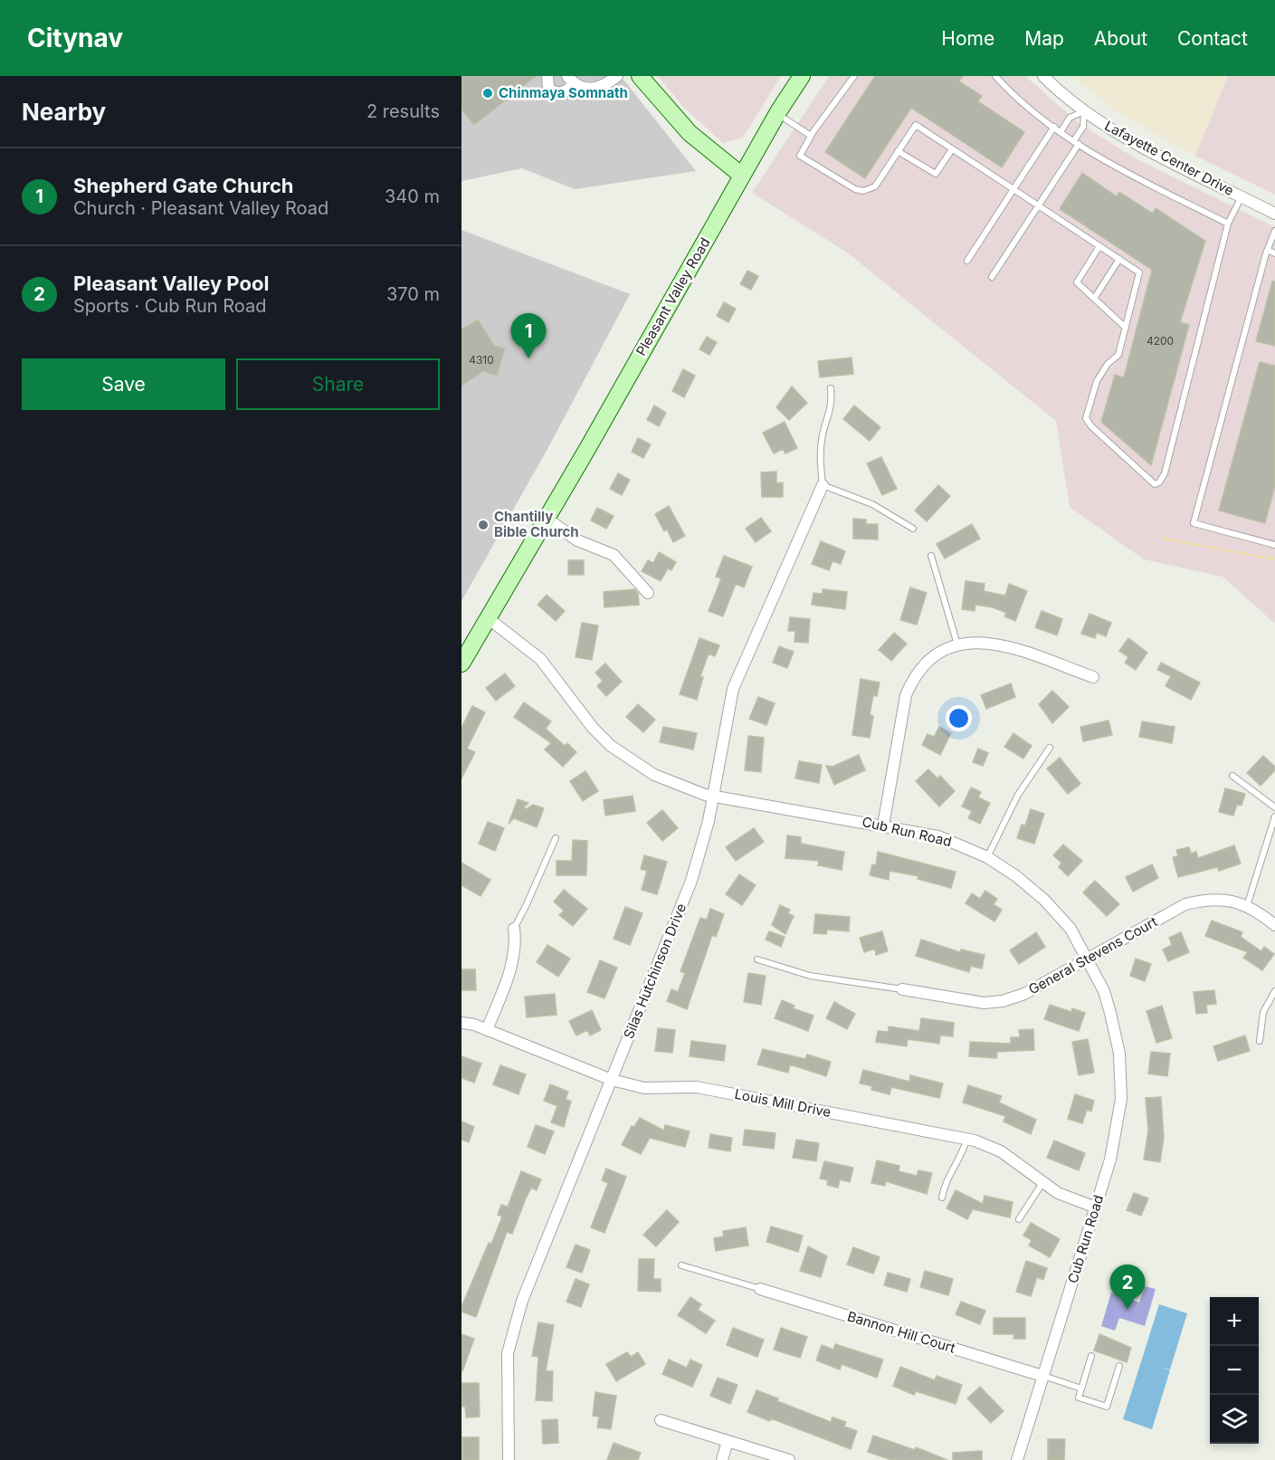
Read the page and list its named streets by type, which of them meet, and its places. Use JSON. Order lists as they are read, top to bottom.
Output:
{
  "streets": {
    "main road": ["Pleasant Valley Road"],
    "street": [
      "Lafayette Center Drive",
      "Cub Run Road",
      "General Stevens Court",
      "Silas Hutchinson Drive",
      "Louis Mill Drive",
      "Bannon Hill Court"
    ]
  },
  "crossings": [
    ["Pleasant Valley Road", "Cub Run Road"],
    ["Cub Run Road", "General Stevens Court"],
    ["Cub Run Road", "Silas Hutchinson Drive"],
    ["Cub Run Road", "Louis Mill Drive"],
    ["Cub Run Road", "Bannon Hill Court"],
    ["Silas Hutchinson Drive", "Louis Mill Drive"]
  ],
  "places": ["Chinmaya Somnath", "Chantilly Bible Church"],
  "house_numbers": ["4200", "4310"],
  "page": {
    "header": "Citynav",
    "nav": [
      "Home",
      "Map",
      "About",
      "Contact"
    ],
    "heading": ["Nearby", "2 results"],
    "list": [
      {
        "mark": "1",
        "name": "Shepherd Gate Church",
        "note": "Church · Pleasant Valley Road",
        "value": "340 m"
      },
      {
        "mark": "2",
        "name": "Pleasant Valley Pool",
        "note": "Sports · Cub Run Road",
        "value": "370 m"
      }
    ],
    "pins": ["1", "2"],
    "buttons": ["Save", "Share"],
    "map_buttons": ["+", "−"]
  }
}
